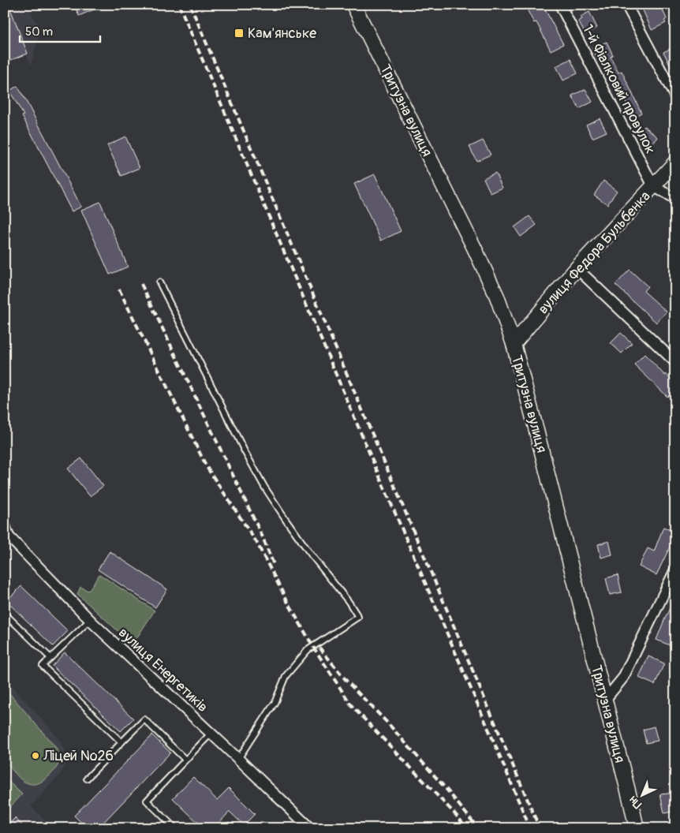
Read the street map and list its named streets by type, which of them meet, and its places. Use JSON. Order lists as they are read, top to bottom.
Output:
{
  "streets": {
    "street": [
      "1-й Фіалковий провулок",
      "Тритузна вулиця",
      "вулиця Федора Бульбенка",
      "вулиця Енергетиків"
    ]
  },
  "crossings": [
    ["1-й Фіалковий провулок", "вулиця Федора Бульбенка"],
    ["Тритузна вулиця", "вулиця Федора Бульбенка"]
  ],
  "places": {
    "transit": ["Кам'янське"],
    "other": ["Ліцей №26"]
  },
  "scale_bar": "50 m",
  "north": "bottom left"
}
